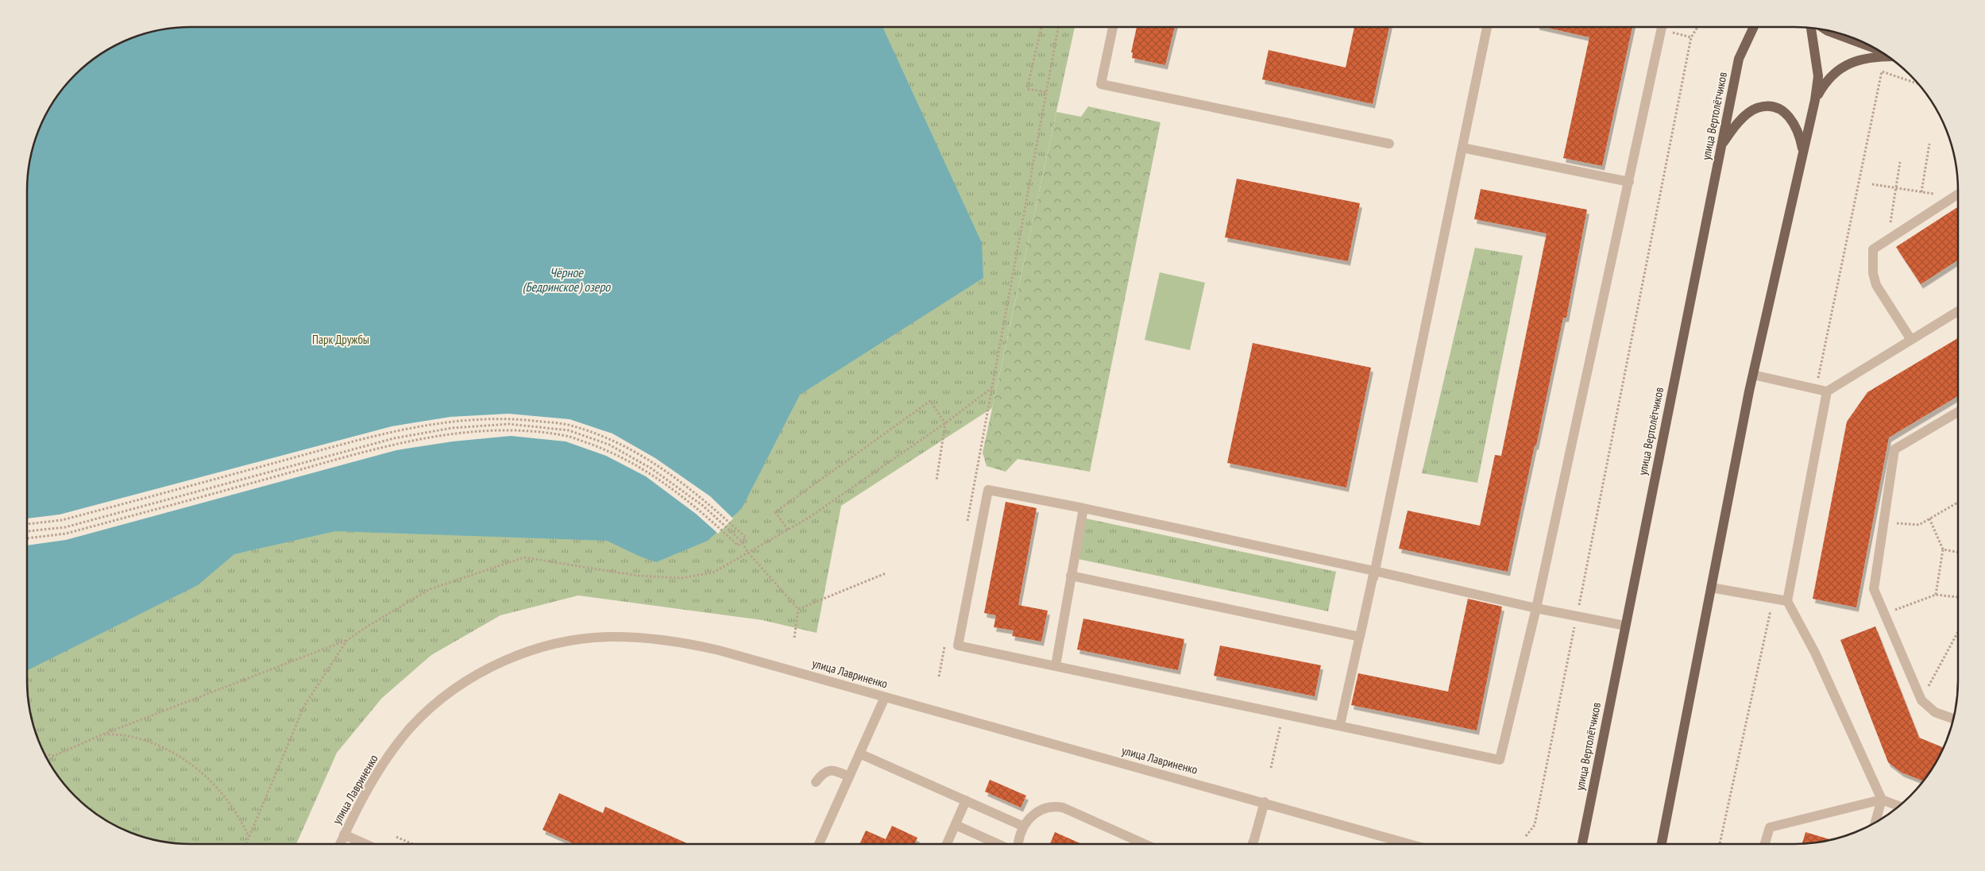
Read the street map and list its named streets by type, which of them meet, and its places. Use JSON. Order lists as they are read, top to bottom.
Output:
{
  "streets": {
    "main road": ["улица Вертолётчиков"],
    "street": ["улица Лавриненко"]
  },
  "water": ["Чёрное (Бедринское) озеро"],
  "parks": ["Парк Дружбы"]
}
